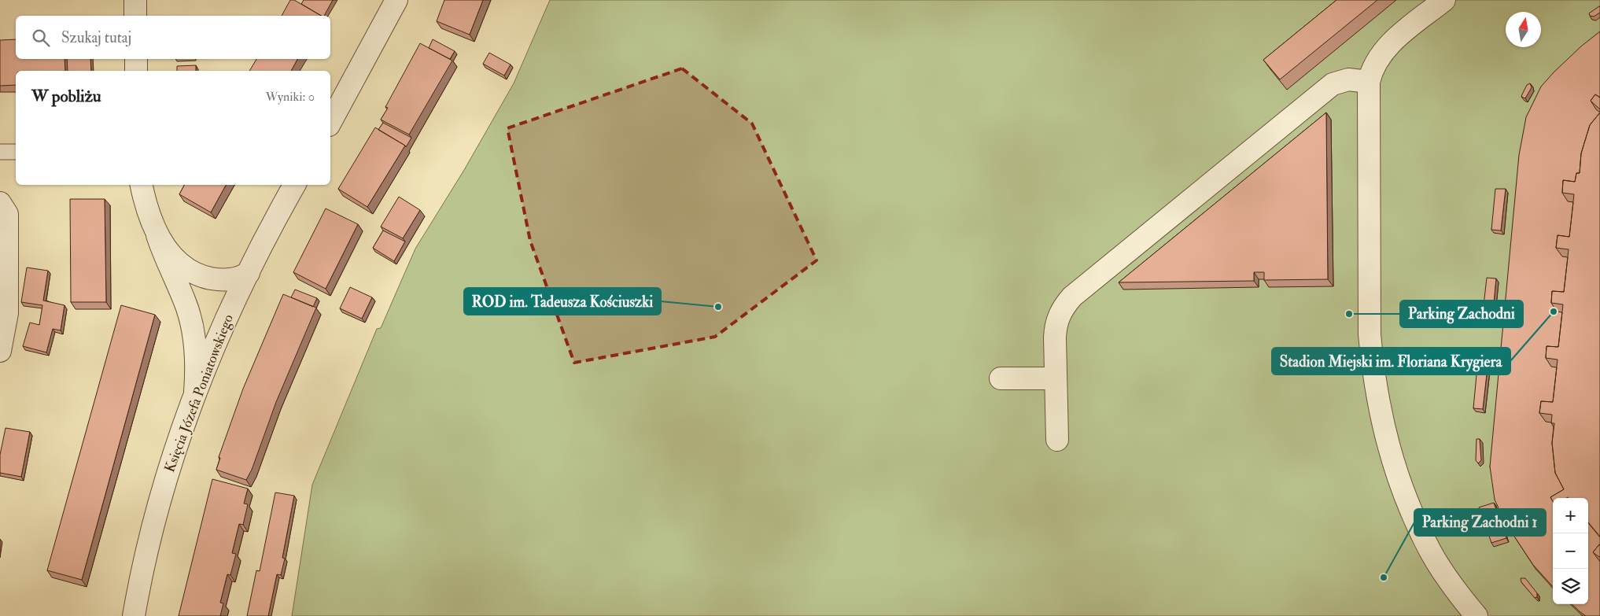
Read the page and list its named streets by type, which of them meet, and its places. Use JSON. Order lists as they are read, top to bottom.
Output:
{
  "streets": {
    "street": ["Księcia Józefa Poniatowskiego"]
  },
  "places": [
    "ROD im. Tadeusza Kościuszki",
    "Stadion Miejski im. Floriana Krygiera",
    "Parking Zachodni",
    "Parking Zachodni 1"
  ],
  "north": "top",
  "page": {
    "search": "Szukaj tutaj",
    "heading": ["W pobliżu", "Wyniki: 0"],
    "map_buttons": ["+", "−"]
  }
}
